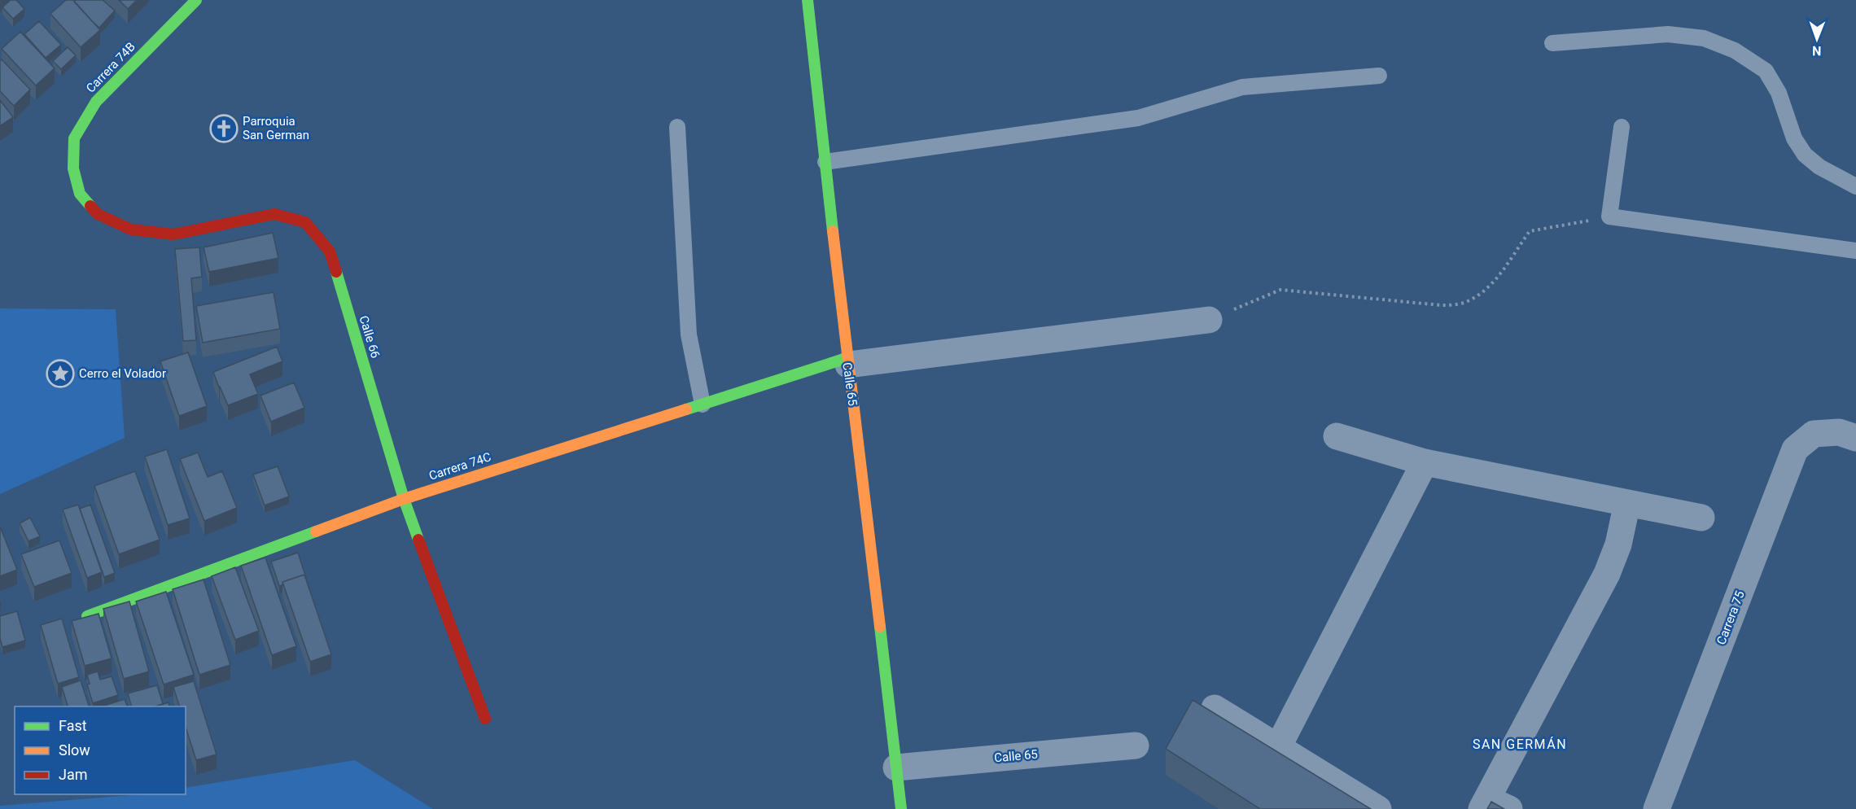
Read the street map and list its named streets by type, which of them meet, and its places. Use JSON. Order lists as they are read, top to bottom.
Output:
{
  "streets": {
    "street": [
      "Carrera 74B",
      "Calle 66",
      "Calle 65",
      "Carrera 74C",
      "Carrera 75"
    ]
  },
  "crossings": [
    ["Carrera 74B", "Calle 66"],
    ["Calle 66", "Carrera 74C"],
    ["Calle 65", "Carrera 74C"]
  ],
  "districts": ["SAN GERMÁN"],
  "places": {
    "church": ["Parroquia San German"],
    "place": ["Cerro el Volador"]
  },
  "legend": ["Fast", "Slow", "Jam"],
  "north": "bottom"
}
